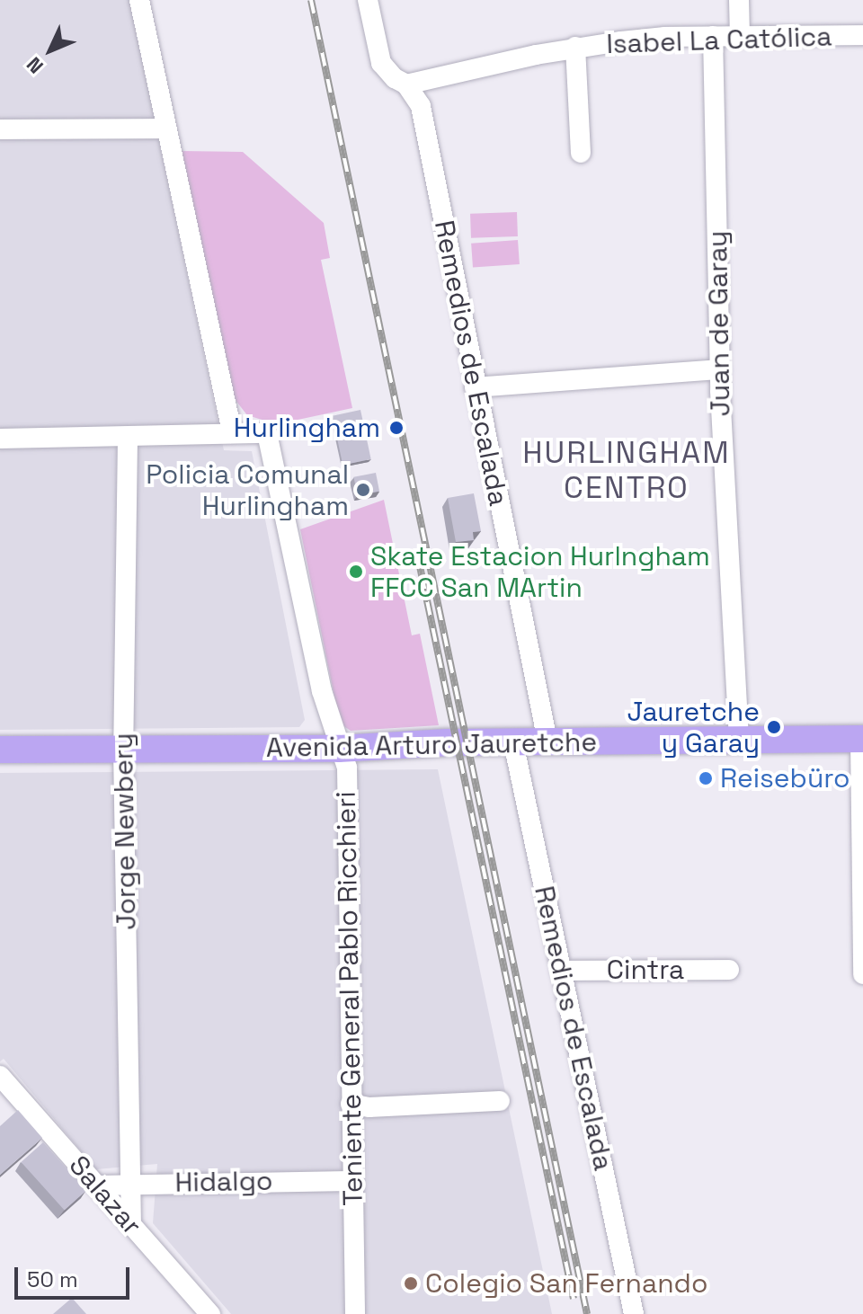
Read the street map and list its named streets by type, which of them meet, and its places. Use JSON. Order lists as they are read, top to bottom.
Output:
{
  "streets": {
    "main road": ["Avenida Arturo Jauretche"],
    "street": [
      "Isabel La Católica",
      "Juan de Garay",
      "Remedios de Escalada",
      "Jorge Newbery",
      "Cintra",
      "Teniente General Pablo Ricchieri",
      "Hidalgo",
      "Salazar"
    ]
  },
  "crossings": [
    ["Isabel La Católica", "Juan de Garay"],
    ["Isabel La Católica", "Remedios de Escalada"],
    ["Juan de Garay", "Avenida Arturo Jauretche"],
    ["Remedios de Escalada", "Avenida Arturo Jauretche"],
    ["Remedios de Escalada", "Cintra"],
    ["Avenida Arturo Jauretche", "Jorge Newbery"],
    ["Avenida Arturo Jauretche", "Teniente General Pablo Ricchieri"],
    ["Jorge Newbery", "Hidalgo"],
    ["Jorge Newbery", "Salazar"],
    ["Teniente General Pablo Ricchieri", "Hidalgo"],
    ["Hidalgo", "Salazar"]
  ],
  "districts": ["HURLINGHAM CENTRO"],
  "places": [
    "Hurlingham",
    "Policia Comunal Hurlingham",
    "Skate Estacion Hurlngham FFCC San MArtin",
    "Jauretche y Garay",
    "Reisebüro",
    "Colegio San Fernando"
  ],
  "scale_bar": "50 m",
  "north": "bottom left"
}
